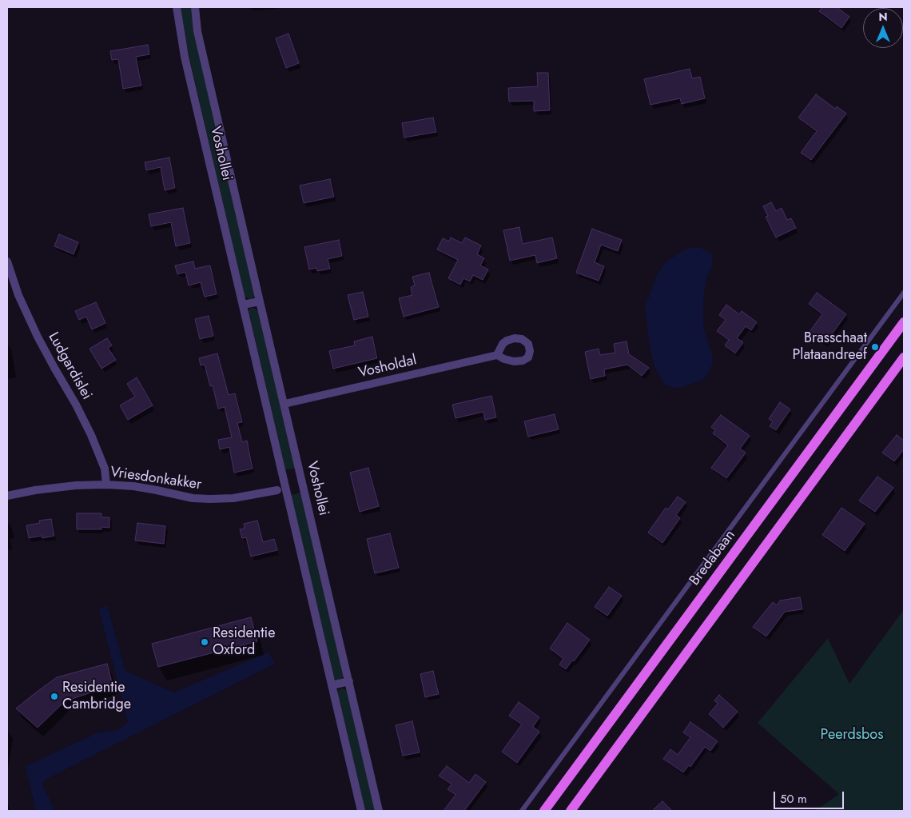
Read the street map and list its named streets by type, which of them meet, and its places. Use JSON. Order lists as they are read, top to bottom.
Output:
{
  "streets": {
    "main road": ["Bredabaan"],
    "street": [
      "Voshollei",
      "Ludgardislei",
      "Vosholdal",
      "Vriesdonkakker"
    ]
  },
  "crossings": [
    ["Voshollei", "Vosholdal"],
    ["Ludgardislei", "Vriesdonkakker"]
  ],
  "parks": ["Peerdsbos"],
  "places": ["Brasschaat Plataandreef", "Residentie Oxford", "Residentie Cambridge"],
  "scale_bar": "50 m",
  "north": "top"
}
